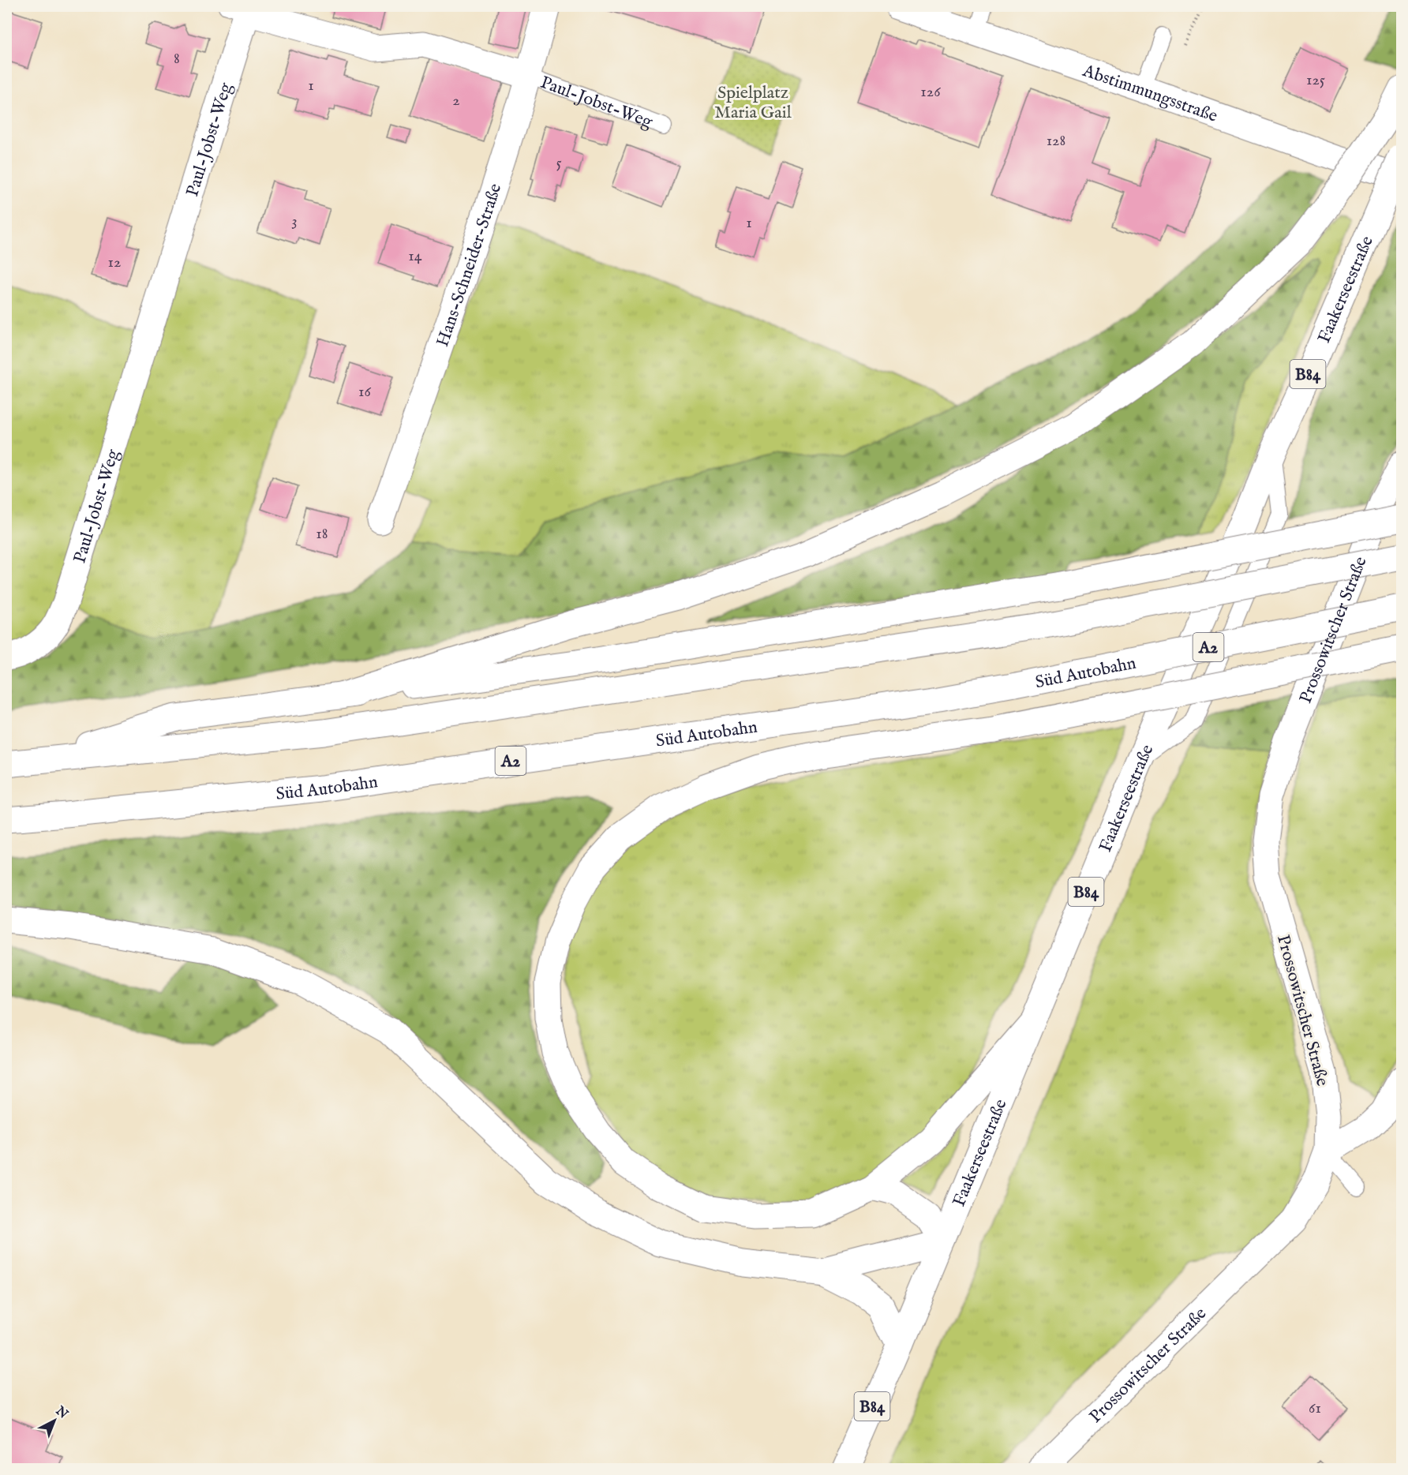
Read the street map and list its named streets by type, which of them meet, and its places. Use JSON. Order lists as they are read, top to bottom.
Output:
{
  "streets": {
    "main road": [
      "Abstimmungsstraße",
      "Paul-Jobst-Weg",
      "Hans-Schneider-Straße",
      "Faakerseestraße",
      "B84",
      "Prossowitscher Straße",
      "A2",
      "Süd Autobahn"
    ]
  },
  "crossings": [
    ["Paul-Jobst-Weg", "Hans-Schneider-Straße"]
  ],
  "parks": ["Spielplatz Maria Gail"],
  "house_numbers": [
    "8",
    "125",
    "1",
    "126",
    "2",
    "128",
    "5",
    "3",
    "1",
    "14",
    "12",
    "16",
    "18",
    "61"
  ],
  "north": "top right"
}
